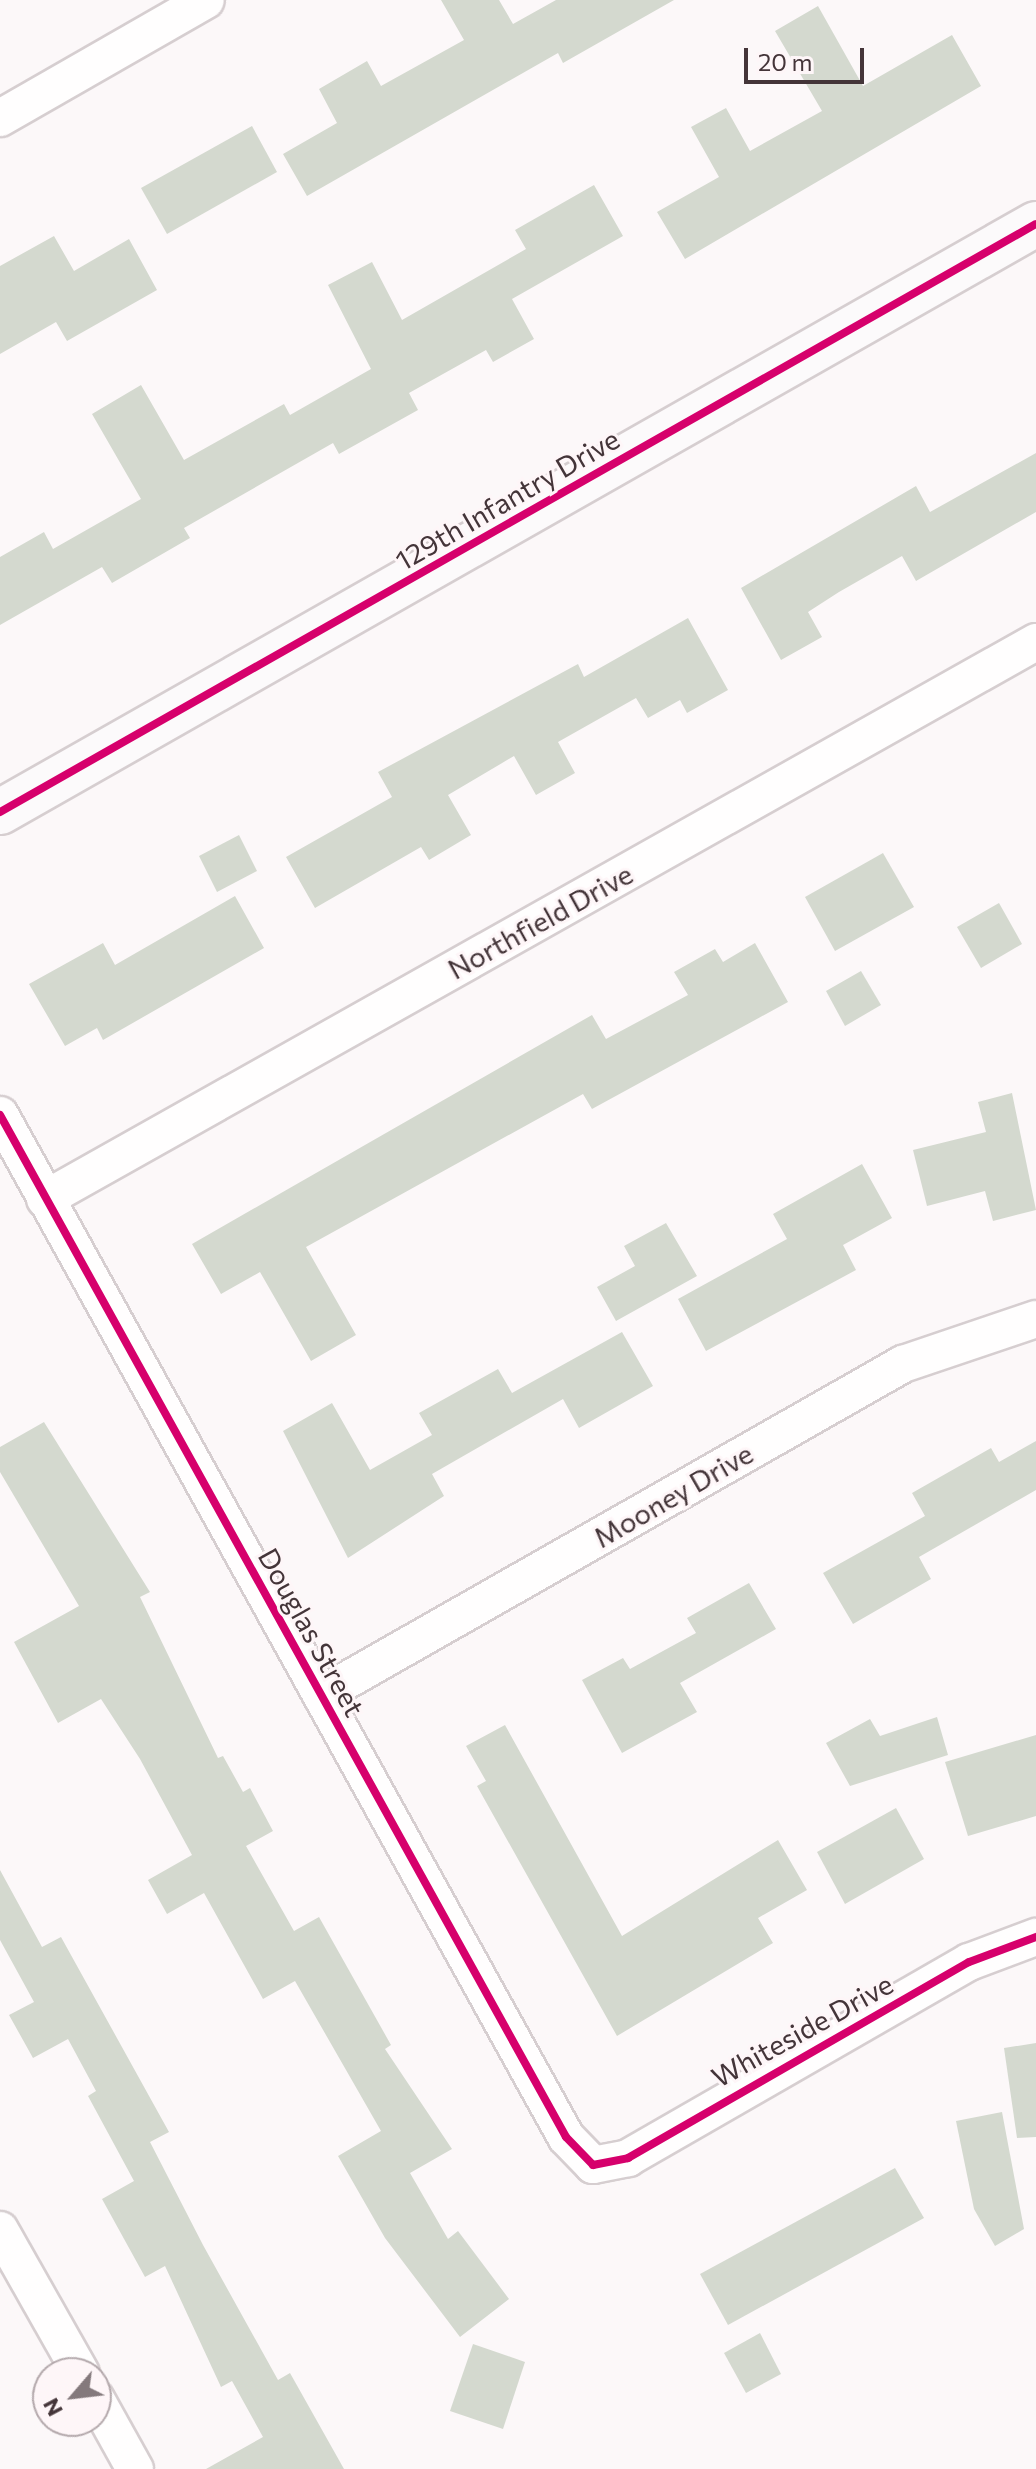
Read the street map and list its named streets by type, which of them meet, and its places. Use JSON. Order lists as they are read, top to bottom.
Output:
{
  "streets": {
    "street": [
      "129th Infantry Drive",
      "Northfield Drive",
      "Mooney Drive",
      "Douglas Street",
      "Whiteside Drive"
    ]
  },
  "crossings": [
    ["Northfield Drive", "Douglas Street"],
    ["Mooney Drive", "Douglas Street"],
    ["Douglas Street", "Whiteside Drive"]
  ],
  "scale_bar": "20 m",
  "north": "bottom left"
}
